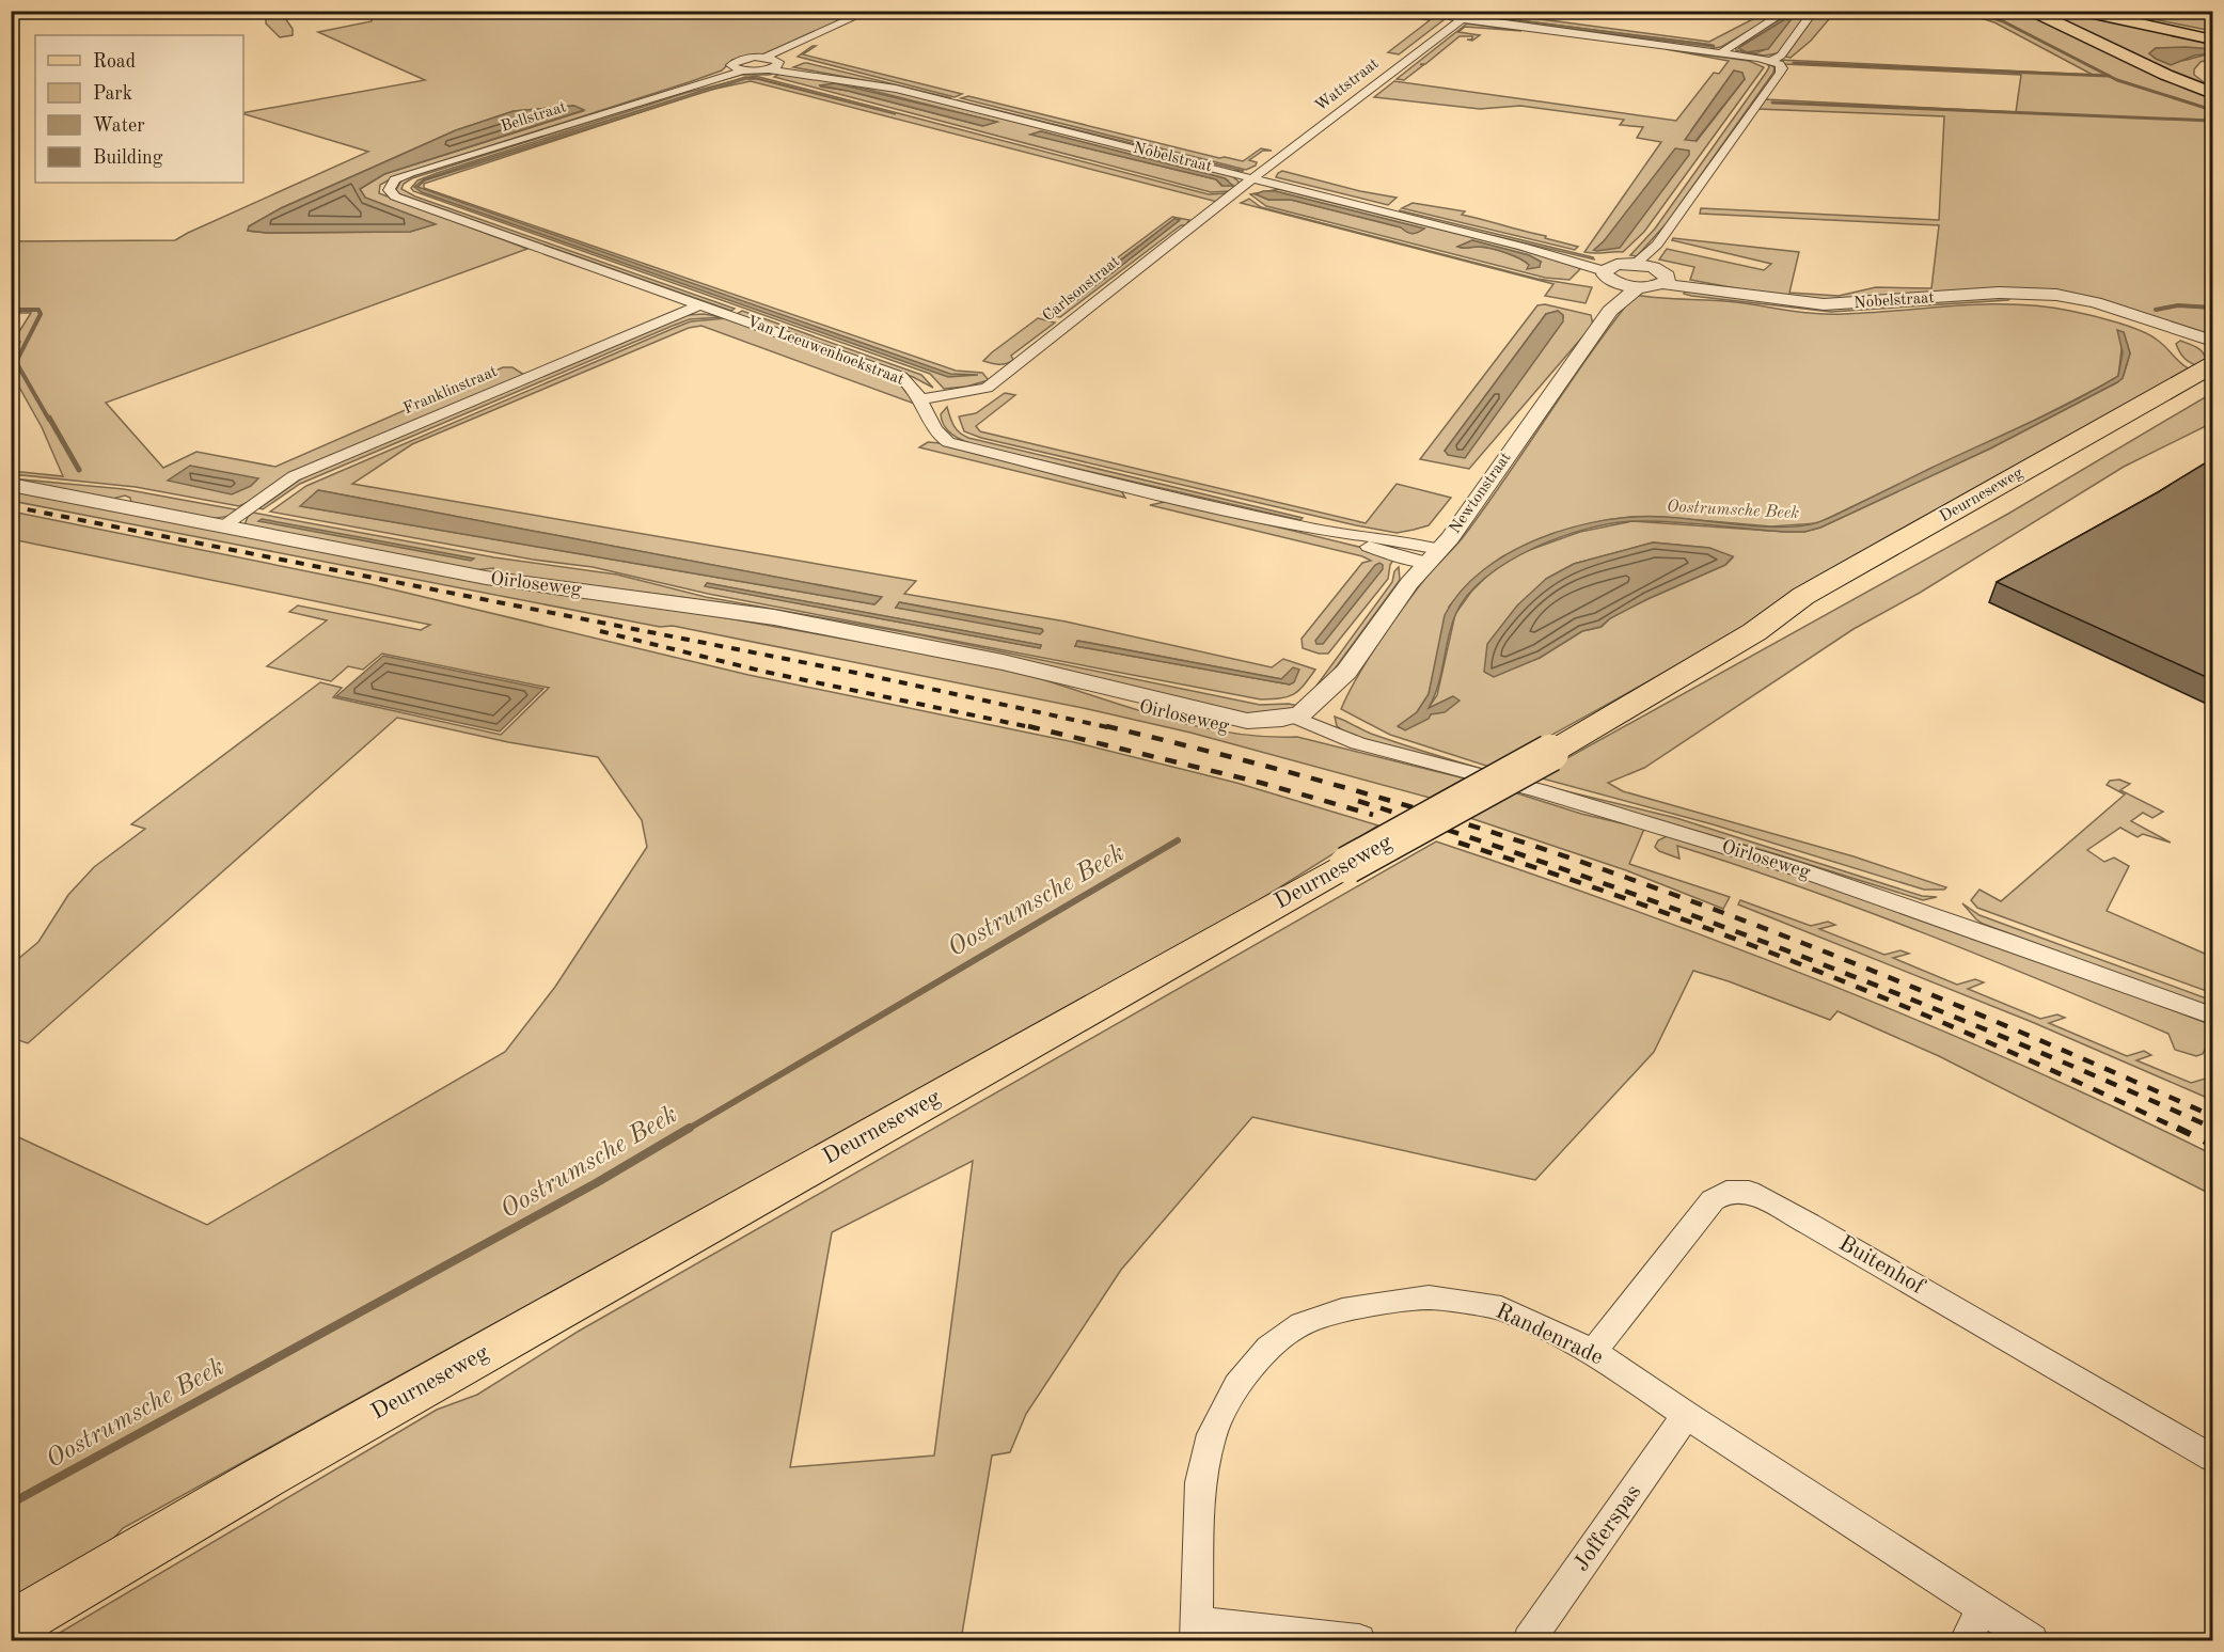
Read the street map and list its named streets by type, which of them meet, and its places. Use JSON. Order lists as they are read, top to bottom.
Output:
{
  "streets": {
    "main road": ["Deurneseweg"],
    "street": [
      "Wattstraat",
      "Bellstraat",
      "Nobelstraat",
      "Carlsonstraat",
      "Van Leeuwenhoekstraat",
      "Franklinstraat",
      "Newtonstraat",
      "Oirloseweg",
      "Buitenhof",
      "Randenrade",
      "Jofferspas"
    ]
  },
  "crossings": [
    ["Wattstraat", "Nobelstraat"],
    ["Wattstraat", "Carlsonstraat"],
    ["Bellstraat", "Nobelstraat"],
    ["Bellstraat", "Van Leeuwenhoekstraat"],
    ["Nobelstraat", "Carlsonstraat"],
    ["Nobelstraat", "Newtonstraat"],
    ["Carlsonstraat", "Van Leeuwenhoekstraat"],
    ["Van Leeuwenhoekstraat", "Franklinstraat"],
    ["Van Leeuwenhoekstraat", "Newtonstraat"],
    ["Franklinstraat", "Oirloseweg"],
    ["Newtonstraat", "Oirloseweg"],
    ["Buitenhof", "Randenrade"],
    ["Randenrade", "Jofferspas"]
  ],
  "water": ["Oostrumsche Beek"],
  "legend": [
    "Road",
    "Park",
    "Water",
    "Building"
  ]
}
